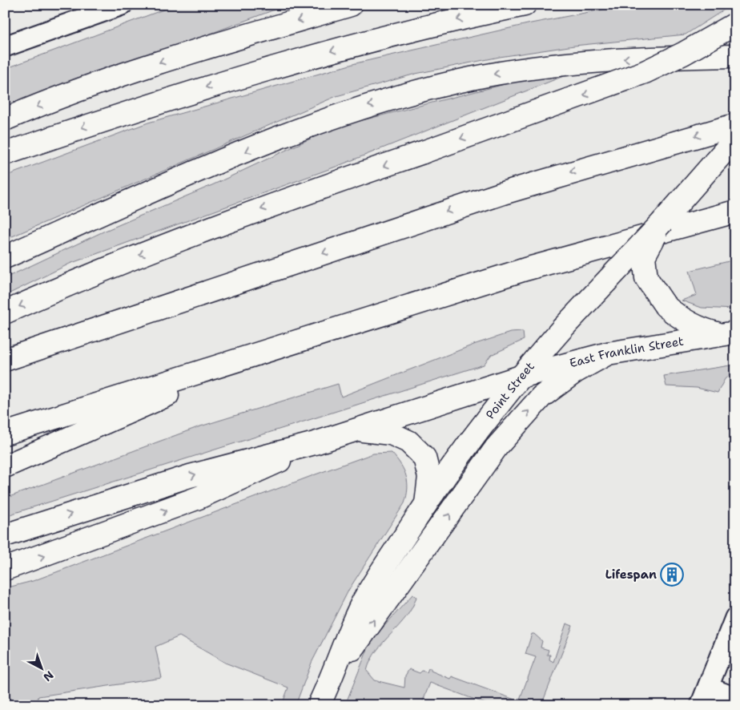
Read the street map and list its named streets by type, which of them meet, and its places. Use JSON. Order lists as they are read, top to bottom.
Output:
{
  "streets": {
    "main road": ["East Franklin Street", "Point Street"]
  },
  "crossings": [
    ["East Franklin Street", "Point Street"]
  ],
  "places": {
    "building": ["Lifespan"]
  },
  "north": "bottom right"
}
